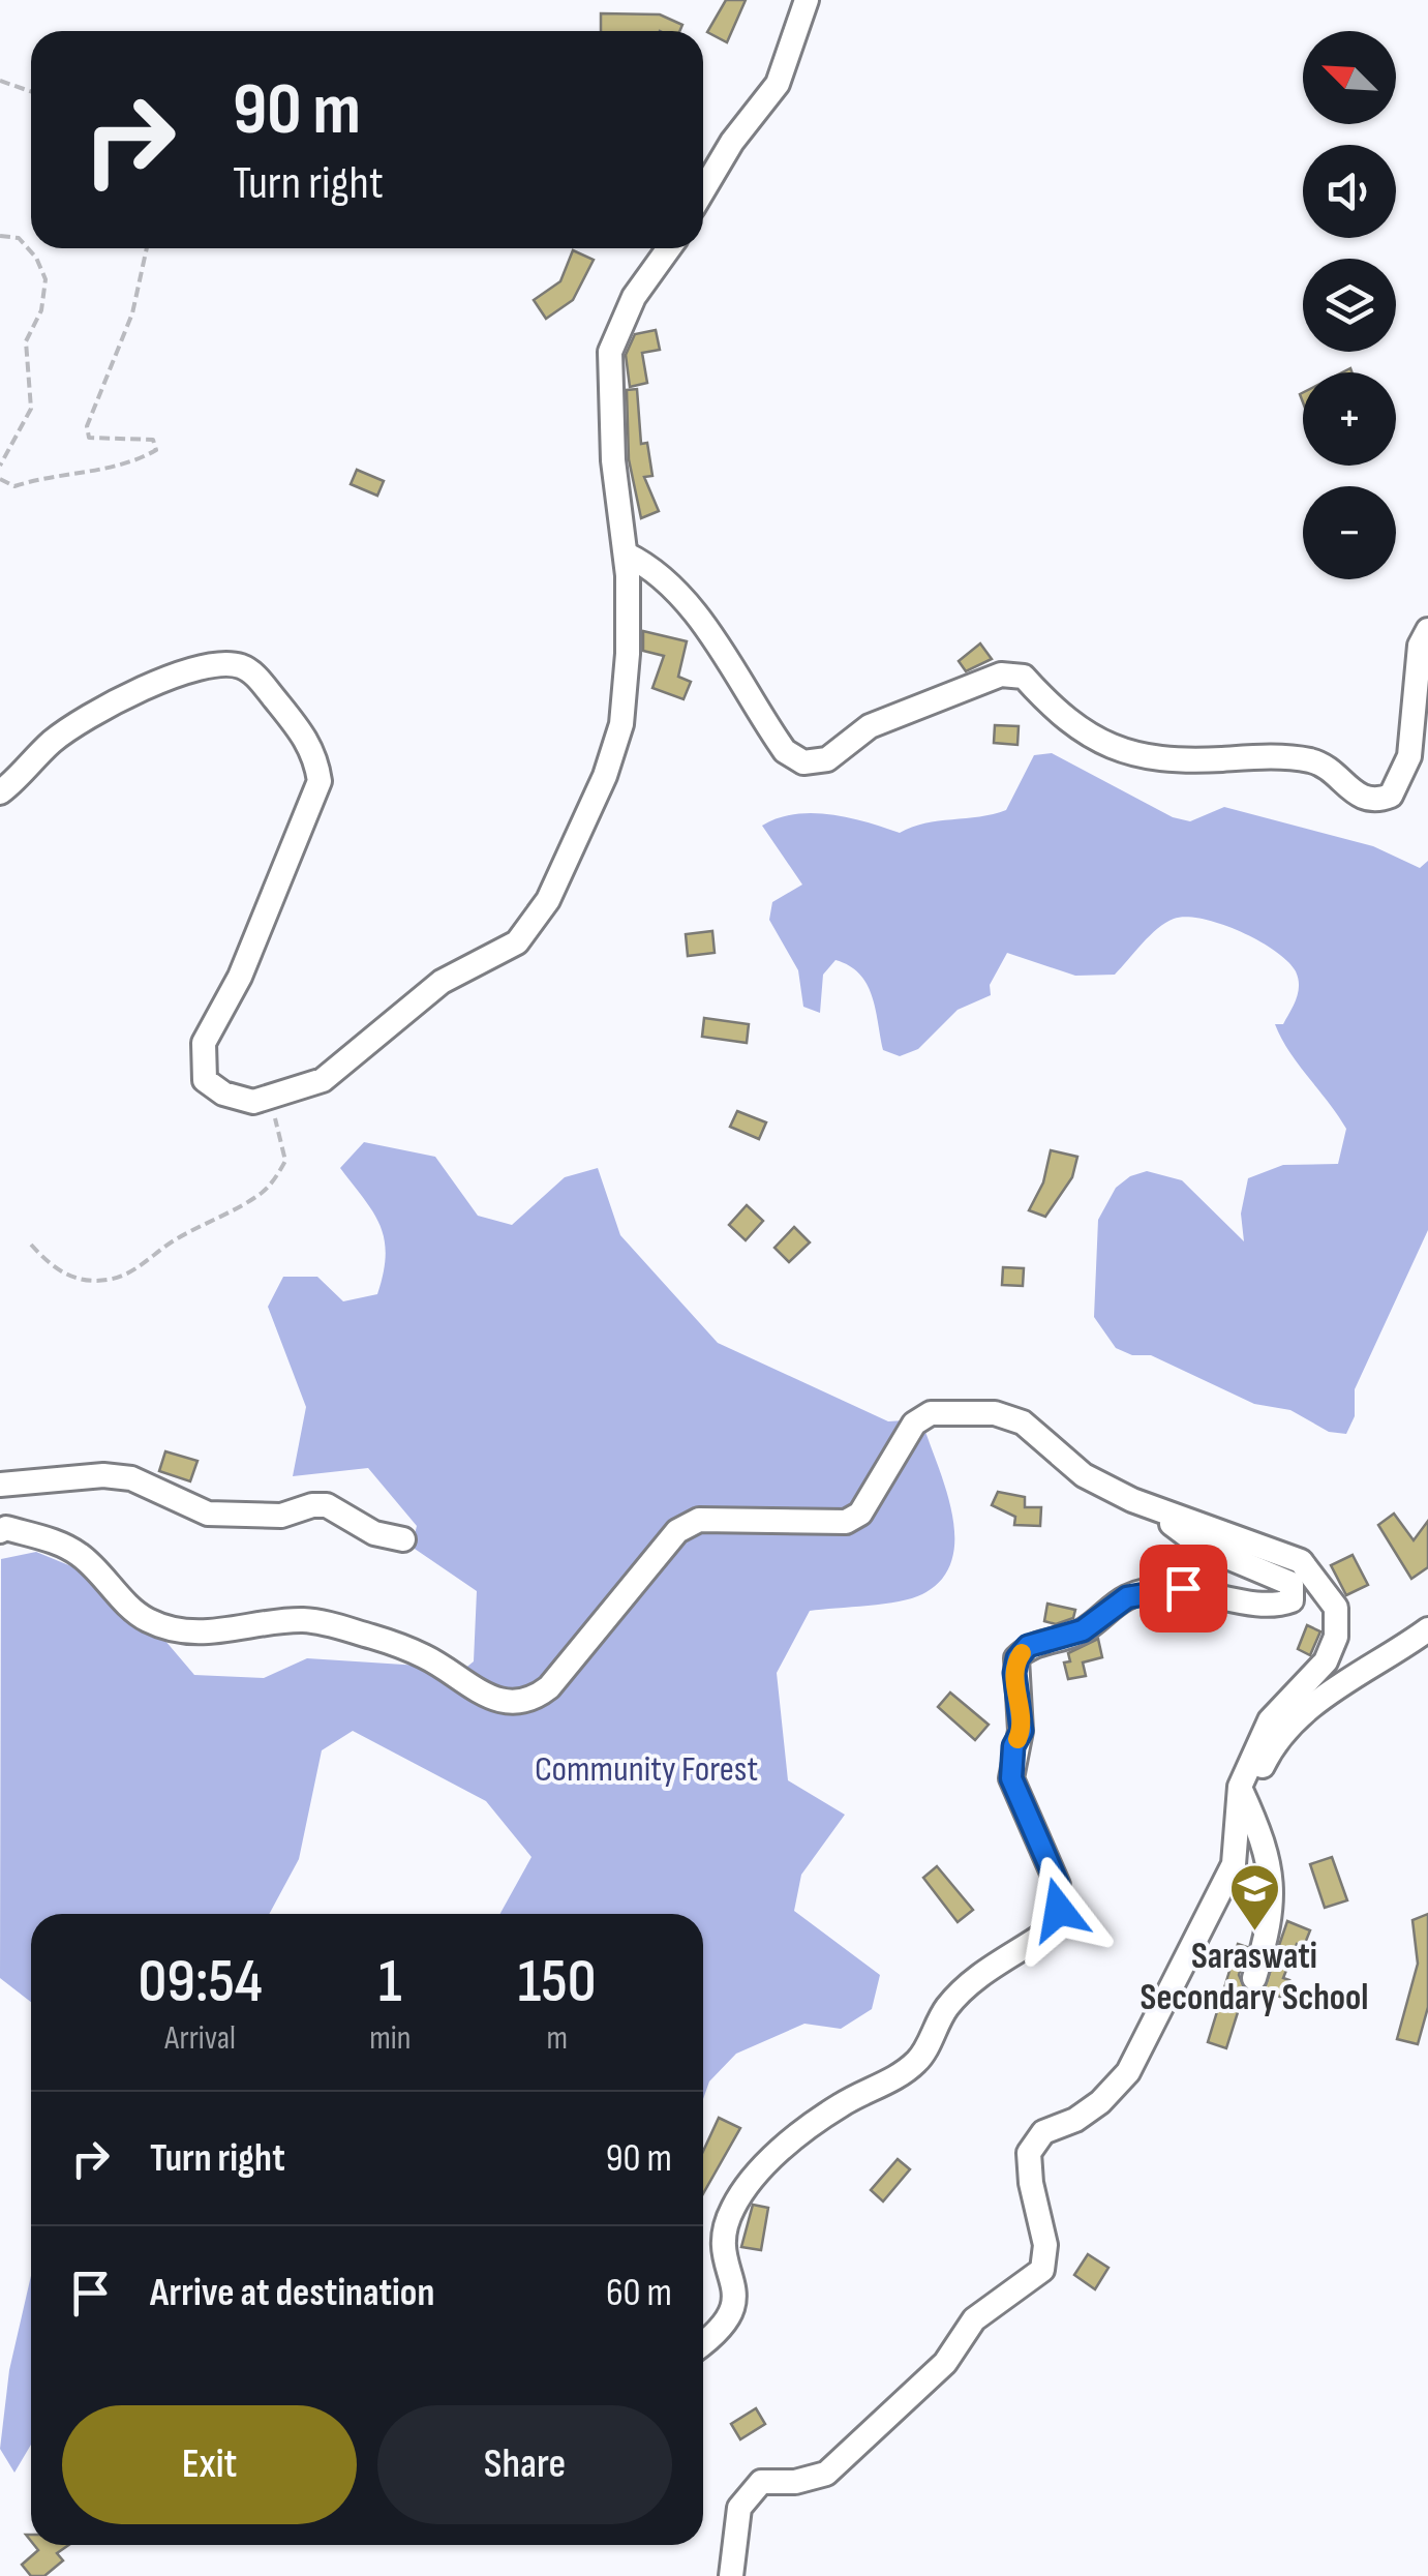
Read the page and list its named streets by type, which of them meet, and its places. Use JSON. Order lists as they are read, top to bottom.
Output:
{
  "parks": ["Community Forest"],
  "places": {
    "school or university": ["Saraswati Secondary School"]
  },
  "north": "top left",
  "page": {
    "map_buttons": ["+", "−"],
    "turn": ["90 m", "Turn right"],
    "eta": [
      "09:54",
      "Arrival",
      "1",
      "min",
      "150",
      "m"
    ],
    "list": [
      {
        "name": "Turn right",
        "value": "90 m"
      },
      {
        "name": "Arrive at destination",
        "value": "60 m"
      }
    ],
    "buttons": ["Exit", "Share"]
  }
}
